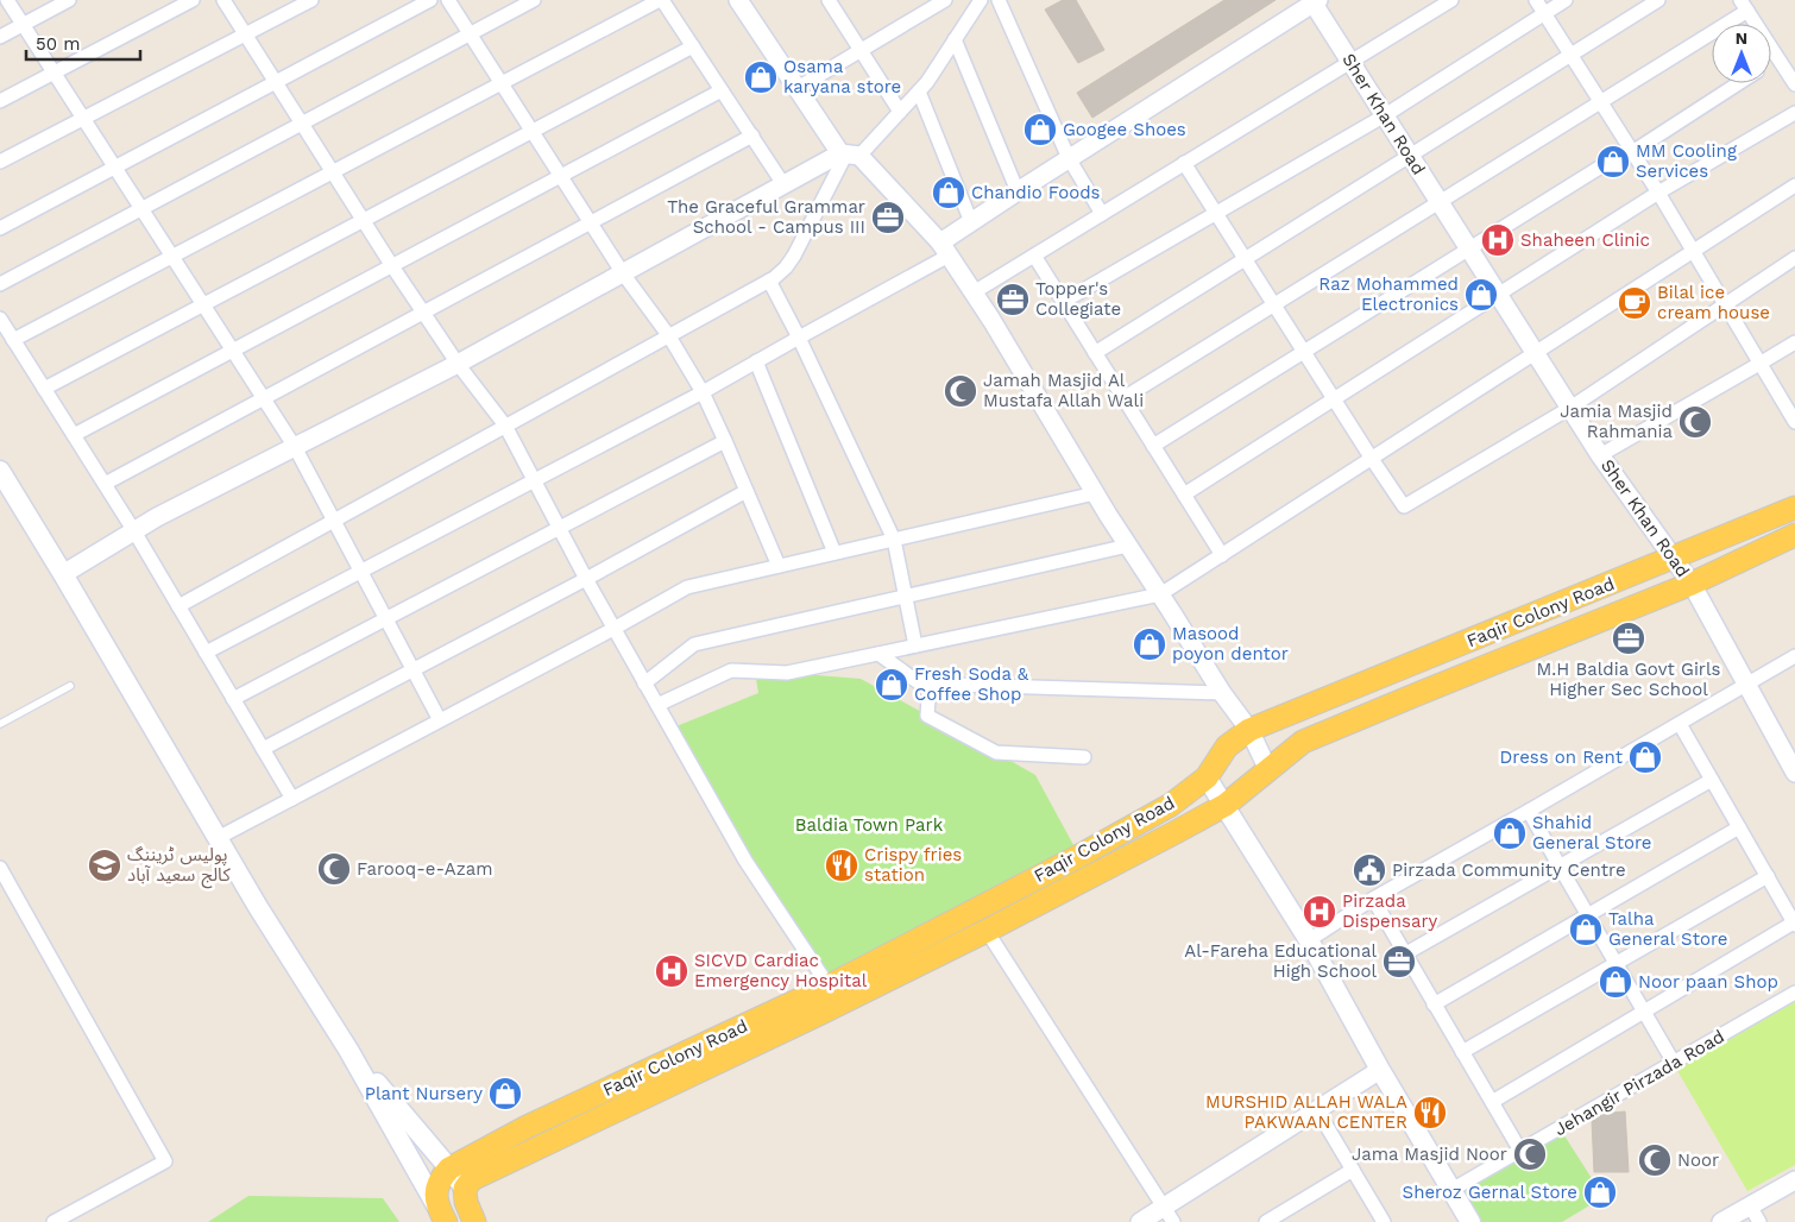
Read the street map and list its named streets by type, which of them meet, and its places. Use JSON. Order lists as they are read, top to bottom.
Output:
{
  "streets": {
    "main road": ["Faqir Colony Road"],
    "street": ["Sher Khan Road", "Jehangir Pirzada Road"]
  },
  "crossings": [
    ["Sher Khan Road", "Faqir Colony Road"]
  ],
  "parks": ["Baldia Town Park"],
  "places": {
    "shop": [
      "Osama karyana store",
      "Googee Shoes",
      "MM Cooling Services",
      "Chandio Foods",
      "Raz Mohammed Electronics",
      "Masood poyon dentor",
      "Fresh Soda & Coffee Shop",
      "Dress on Rent",
      "Shahid General Store",
      "Talha General Store",
      "Noor paan Shop",
      "Plant Nursery",
      "Sheroz Gernal Store"
    ],
    "office": [
      "The Graceful Grammar School - Campus III",
      "Topper's Collegiate",
      "M.H Baldia Govt Girls Higher Sec School",
      "Al-Fareha Educational High School"
    ],
    "hospital": ["Shaheen Clinic", "Pirzada Dispensary", "SICVD Cardiac Emergency Hospital"],
    "cafe": ["Bilal ice cream house"],
    "mosque": [
      "Jamah Masjid Al Mustafa Allah Wali",
      "Jamia Masjid Rahmania",
      "Farooq-e-Azam",
      "Jama Masjid Noor",
      "Noor"
    ],
    "school or university": ["پولیس ٹریننگ کالج سعید آباد"],
    "restaurant": ["Crispy fries station", "MURSHID ALLAH WALA PAKWAAN CENTER"],
    "public building": ["Pirzada Community Centre"]
  },
  "scale_bar": "50 m",
  "north": "top"
}
